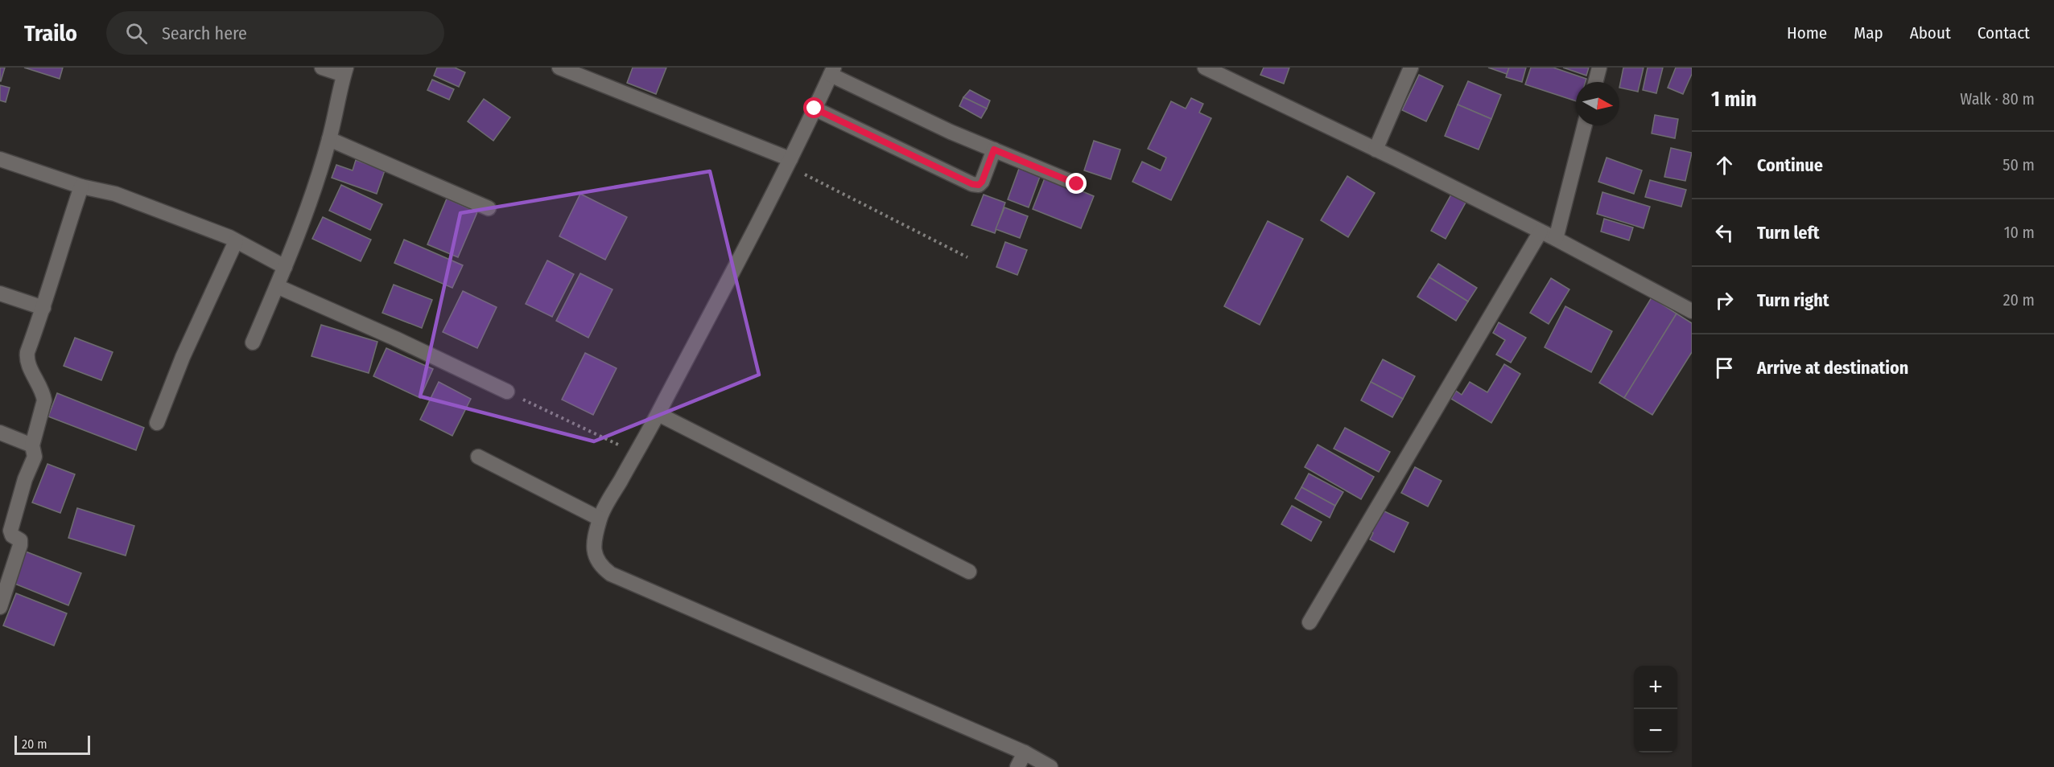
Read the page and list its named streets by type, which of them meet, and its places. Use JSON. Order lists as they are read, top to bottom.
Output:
{
  "scale_bar": "20 m",
  "north": "right",
  "page": {
    "header": "Trailo",
    "search": "Search here",
    "nav": [
      "Home",
      "Map",
      "About",
      "Contact"
    ],
    "heading": ["1 min", "Walk · 80 m"],
    "list": [
      ["Continue", "50 m"],
      ["Turn left", "10 m"],
      ["Turn right", "20 m"],
      "Arrive at destination"
    ],
    "map_buttons": ["+", "−"],
    "scale": "20 m"
  }
}
